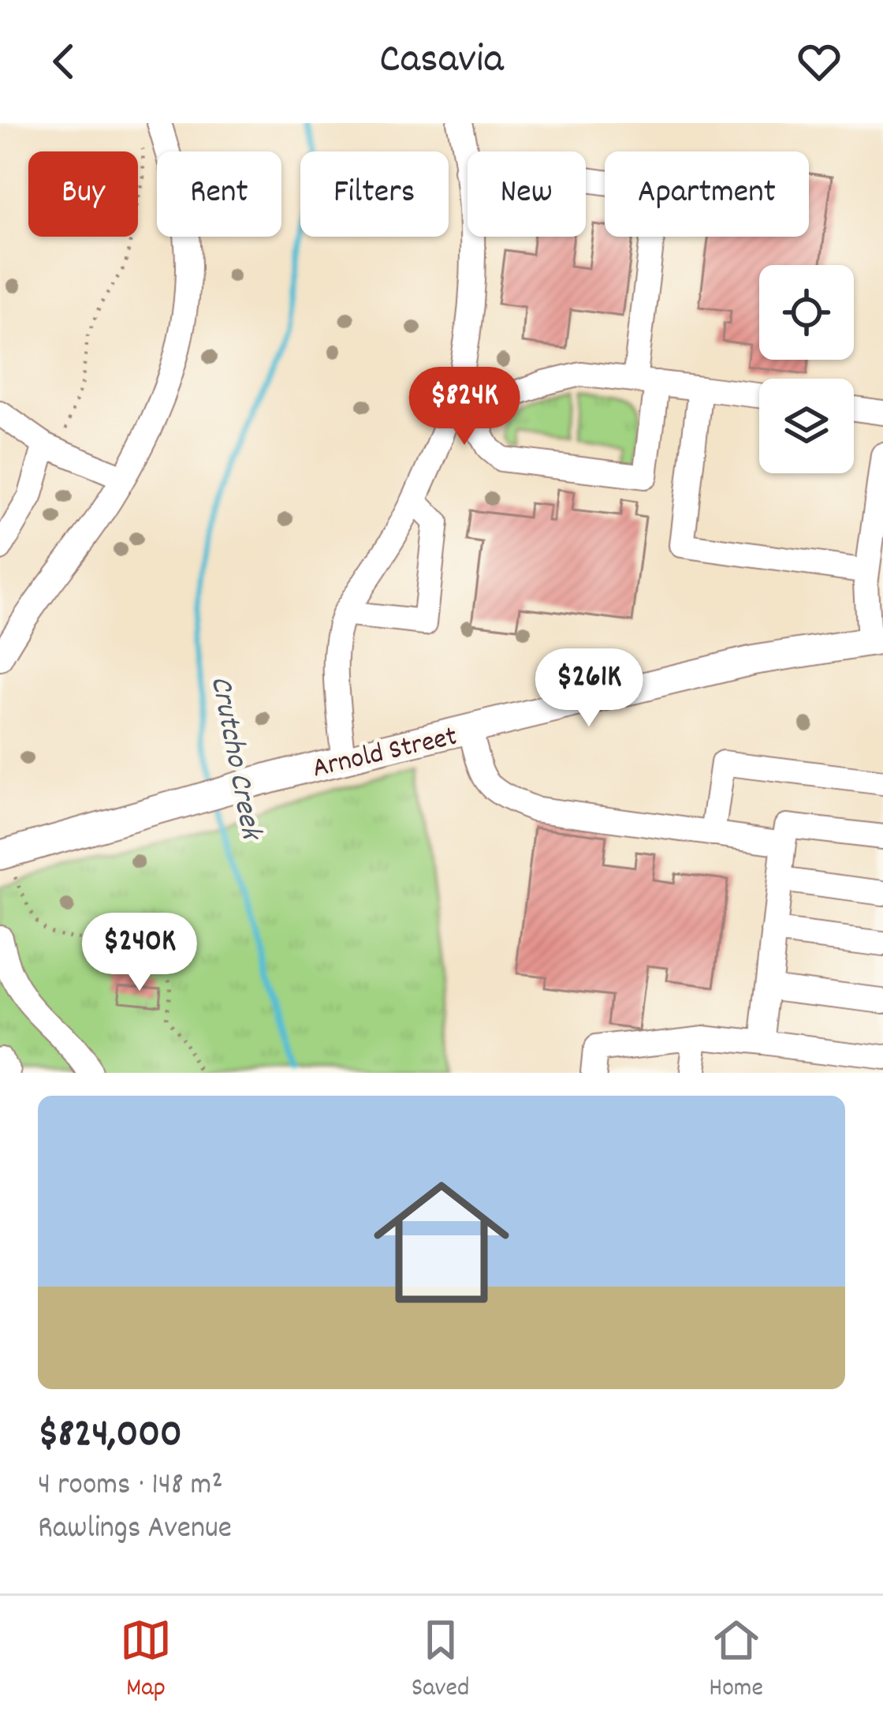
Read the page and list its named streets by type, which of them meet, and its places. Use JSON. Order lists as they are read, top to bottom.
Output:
{
  "streets": {
    "main road": ["Arnold Street"]
  },
  "water": ["Crutcho Creek"],
  "page": {
    "header": "Casavia",
    "chip": [
      "Buy",
      "Rent",
      "Filters",
      "New",
      "Apartment"
    ],
    "price": ["$824K", "$261K", "$240K"],
    "list": [
      {
        "name": "$824,000",
        "note": "4 rooms · 148 m² · Rawlings Avenue"
      }
    ],
    "tabs": ["Map", "Saved", "Home"]
  }
}
